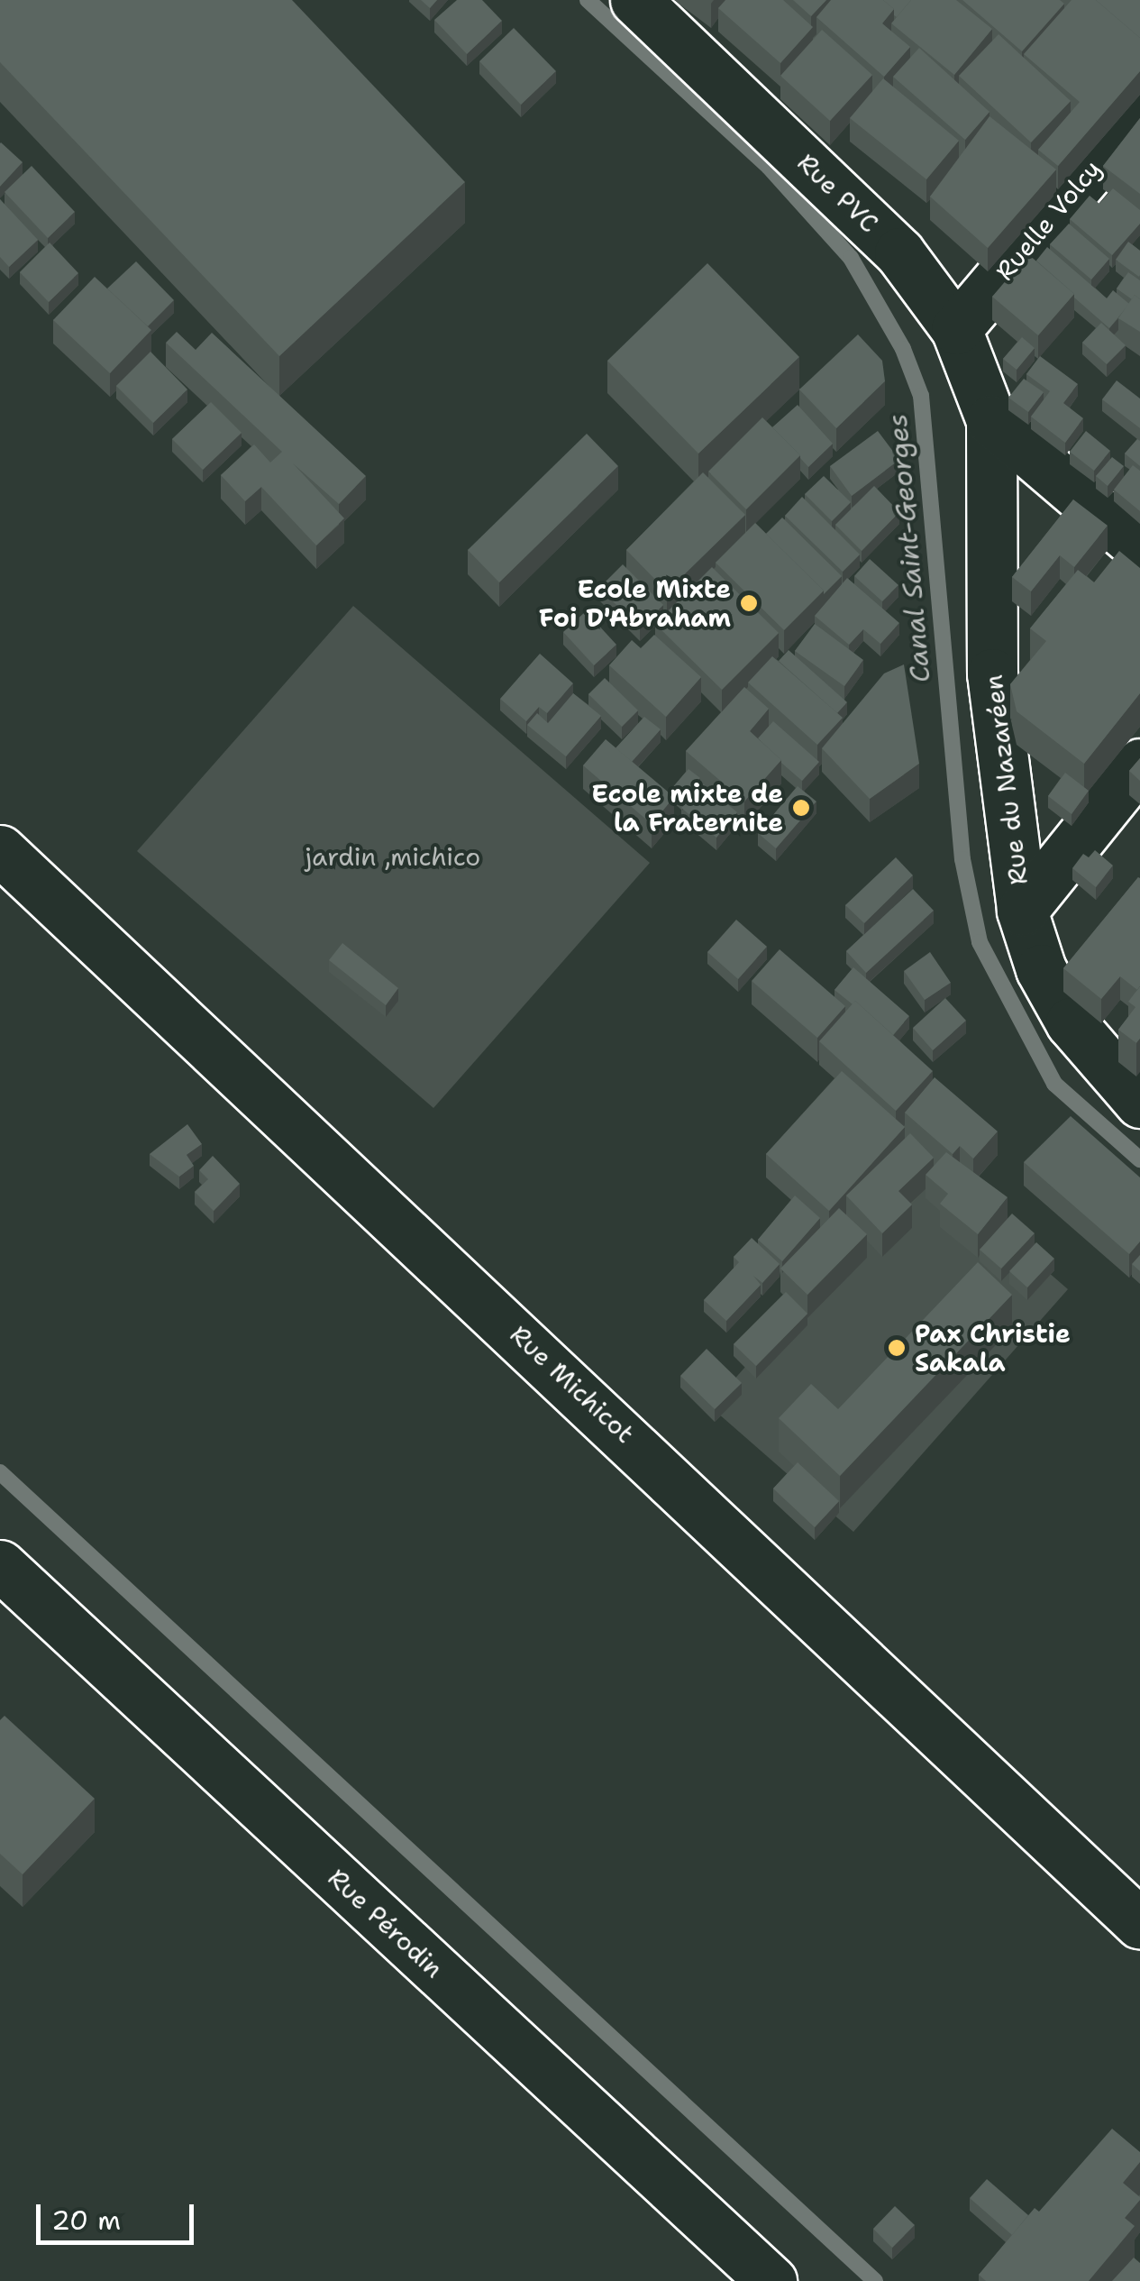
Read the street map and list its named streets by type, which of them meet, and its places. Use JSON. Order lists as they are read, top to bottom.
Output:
{
  "streets": {
    "street": [
      "Rue PVC",
      "Ruelle Volcy",
      "Rue du Nazaréen",
      "Rue Michicot",
      "Rue Pérodin"
    ]
  },
  "crossings": [
    ["Rue PVC", "Ruelle Volcy"],
    ["Rue PVC", "Rue du Nazaréen"]
  ],
  "water": ["Canal Saint-Georges"],
  "parks": ["jardin ,michico"],
  "places": ["Ecole Mixte Foi D'Abraham", "Ecole mixte de la Fraternite", "Pax Christie Sakala"],
  "scale_bar": "20 m"
}
